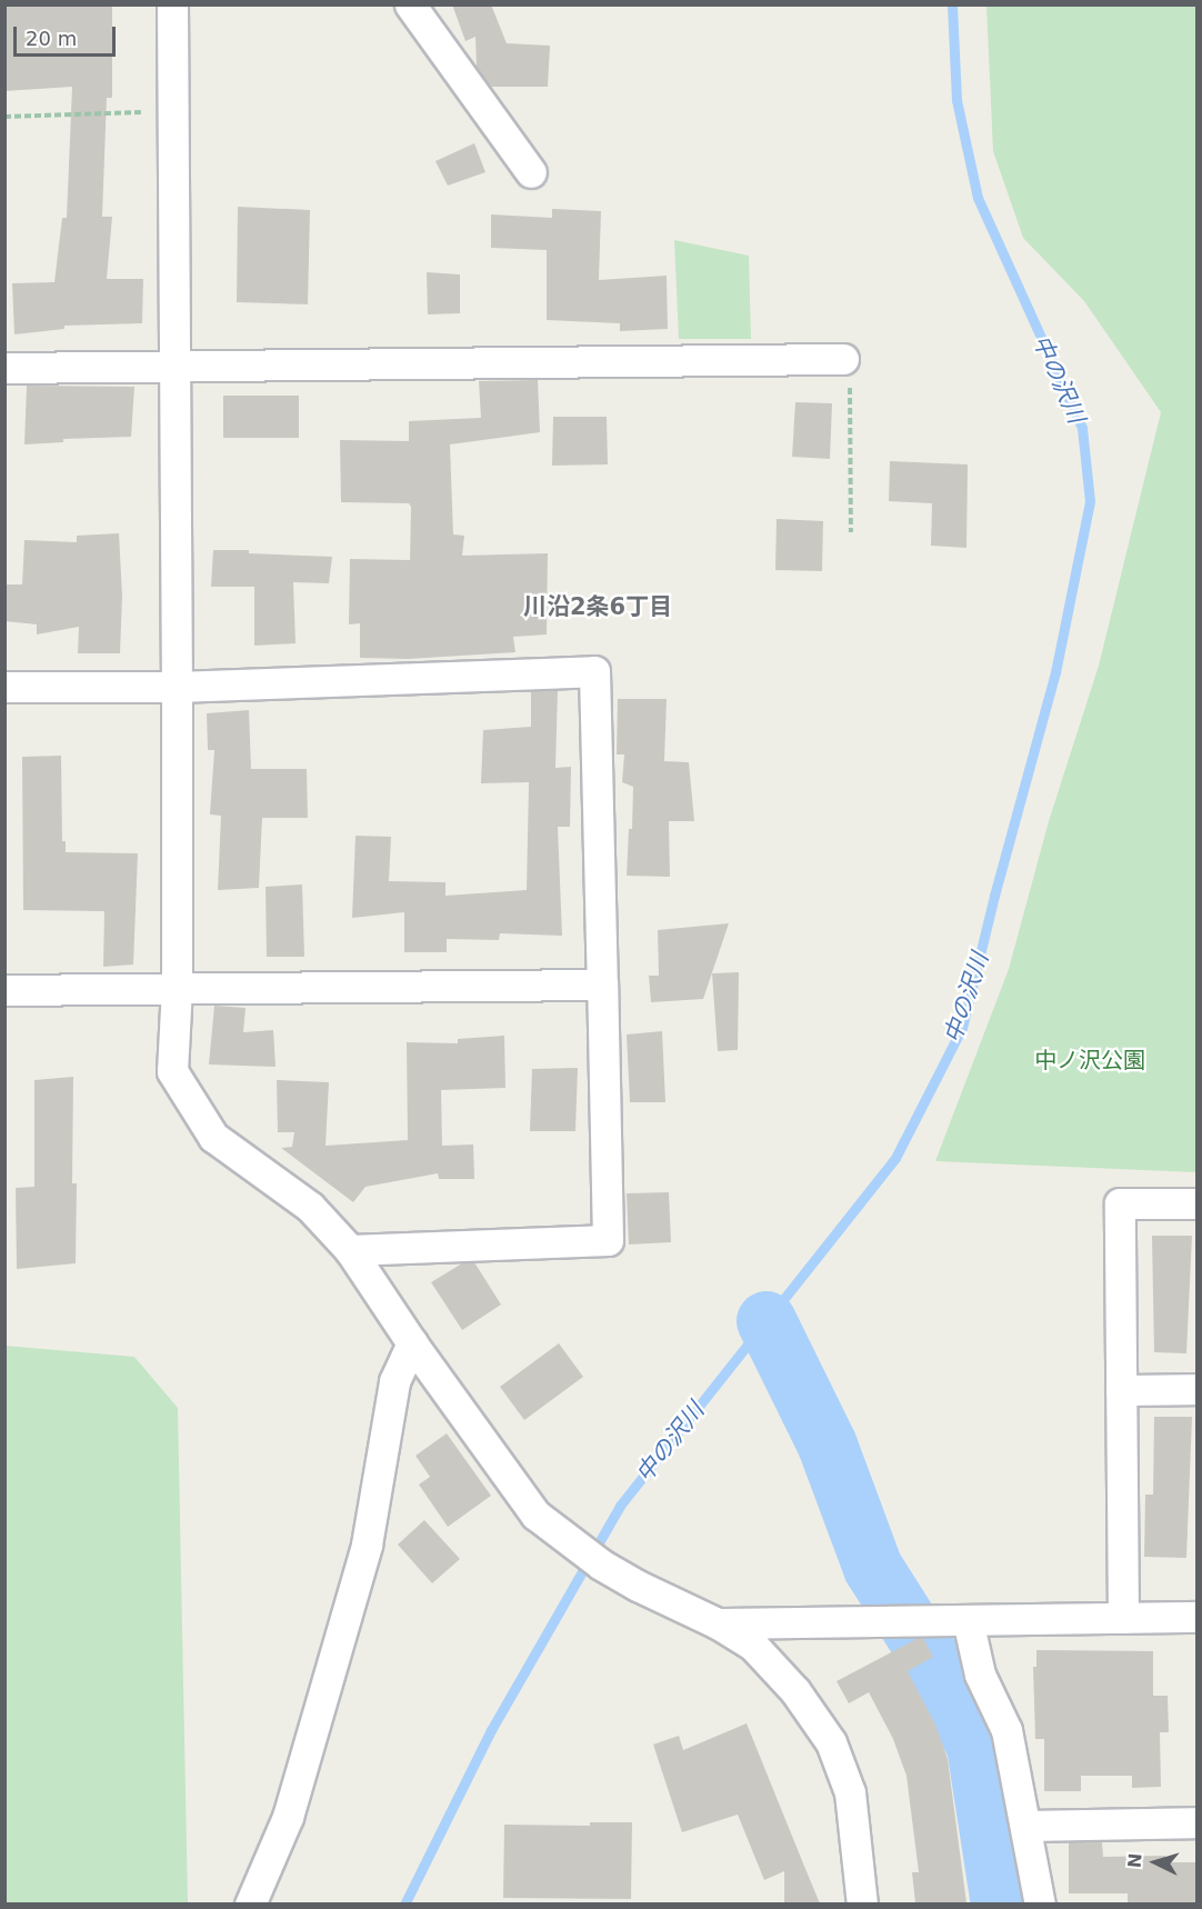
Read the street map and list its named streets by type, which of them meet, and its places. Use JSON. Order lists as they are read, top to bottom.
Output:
{
  "districts": ["川沿2条6丁目"],
  "water": ["中の沢川"],
  "parks": ["中ノ沢公園"],
  "scale_bar": "20 m",
  "north": "left"
}
